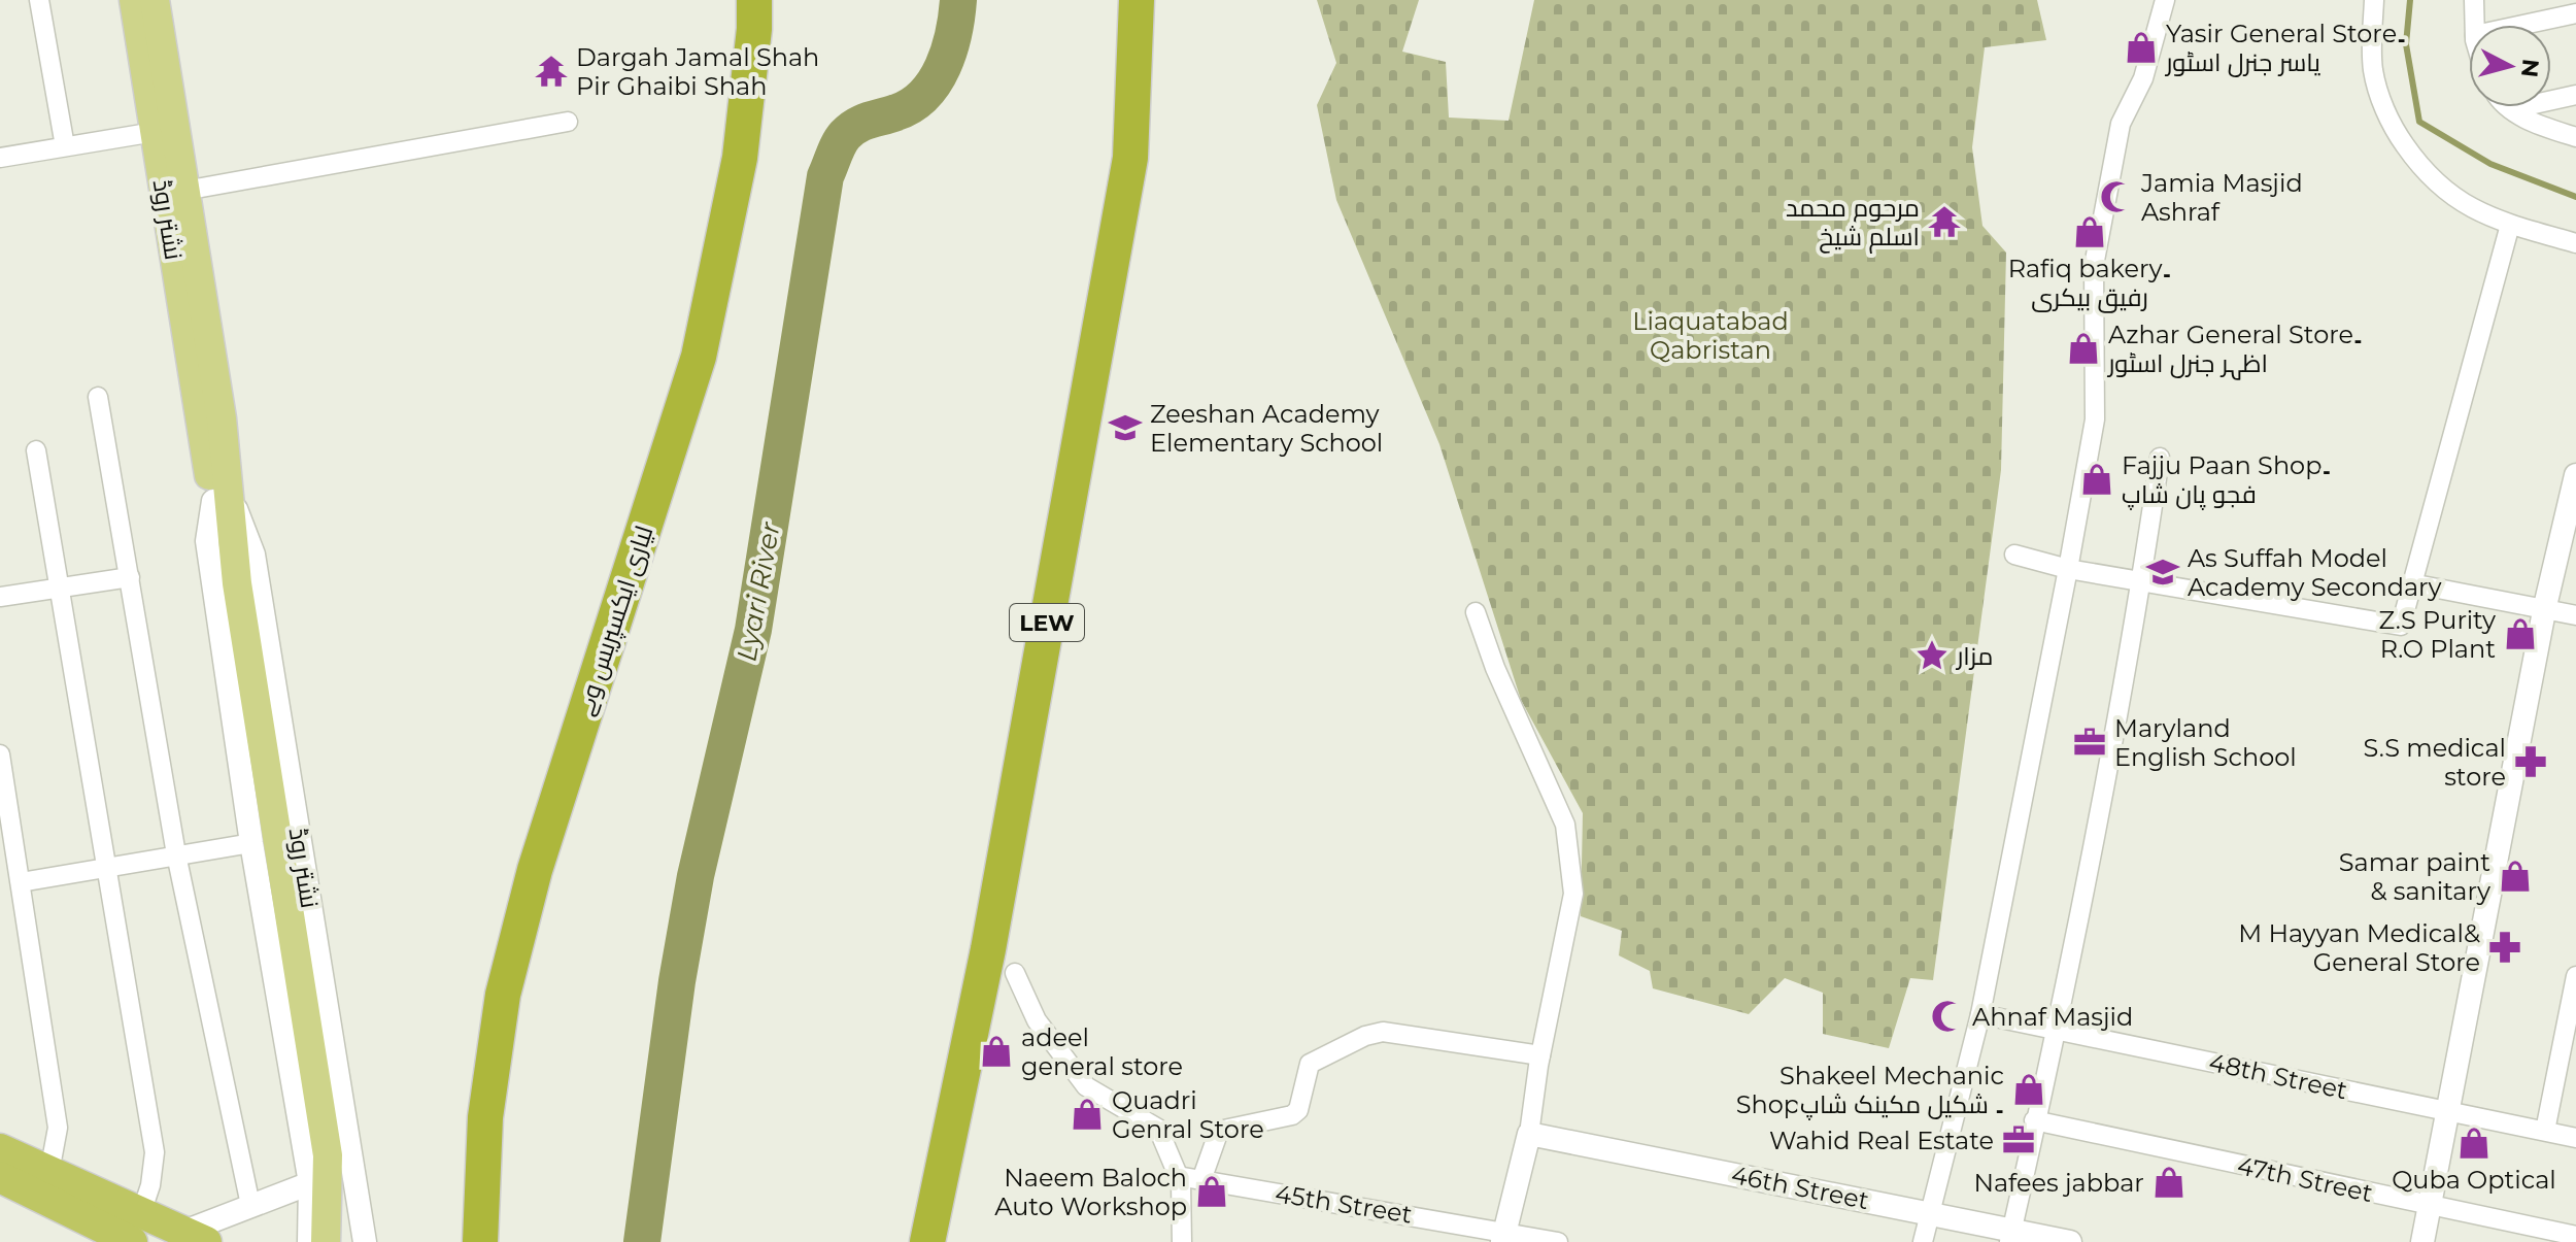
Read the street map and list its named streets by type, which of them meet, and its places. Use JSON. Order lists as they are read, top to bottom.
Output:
{
  "streets": {
    "highway": ["لیاری ایکسپریس وے", "LEW"],
    "main road": ["نشتر روڈ"],
    "street": [
      "48th Street",
      "47th Street",
      "46th Street",
      "45th Street"
    ]
  },
  "water": ["Lyari River"],
  "parks": ["Liaquatabad Qabristan"],
  "places": {
    "shop": [
      "Yasir General Store۔ یاسر جنرل اسٹور",
      "Rafiq bakery۔ رفیق بیکری",
      "Azhar General Store۔ اظہر جنرل اسٹور",
      "Fajju Paan Shop۔ فجو پان شاپ",
      "Z.S Purity R.O Plant",
      "Samar paint & sanitary",
      "adeel general store",
      "Shakeel Mechanic Shop۔ شکیل مکینک شاپ",
      "Quadri Genral Store",
      "Quba Optical",
      "Nafees jabbar",
      "Naeem Baloch Auto Workshop"
    ],
    "temple": ["Dargah Jamal Shah Pir Ghaibi Shah", "مرحوم محمد اسلم شیخ"],
    "mosque": ["Jamia Masjid Ashraf", "Ahnaf Masjid"],
    "school or university": ["Zeeshan Academy Elementary School", "As Suffah Model Academy Secondary"],
    "place": ["مزار"],
    "office": ["Maryland English School", "Wahid Real Estate"],
    "pharmacy": ["S.S medical store", "M Hayyan Medical& General Store"]
  },
  "north": "right"
}
